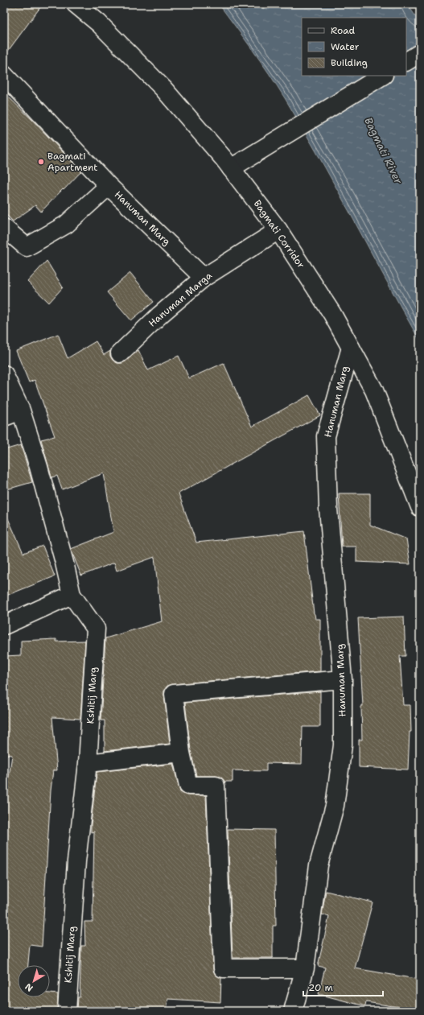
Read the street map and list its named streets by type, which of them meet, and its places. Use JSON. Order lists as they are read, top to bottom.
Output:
{
  "streets": {
    "street": [
      "Hanuman Marg",
      "Bagmati Corridor",
      "Hanuman Marga",
      "Kshitij Marg"
    ]
  },
  "crossings": [
    ["Hanuman Marg", "Bagmati Corridor"],
    ["Hanuman Marg", "Hanuman Marga"],
    ["Bagmati Corridor", "Hanuman Marga"]
  ],
  "water": ["Bagmati River"],
  "places": ["Bagmati Apartment"],
  "legend": ["Road", "Water", "Building"],
  "scale_bar": "20 m",
  "north": "bottom left"
}
